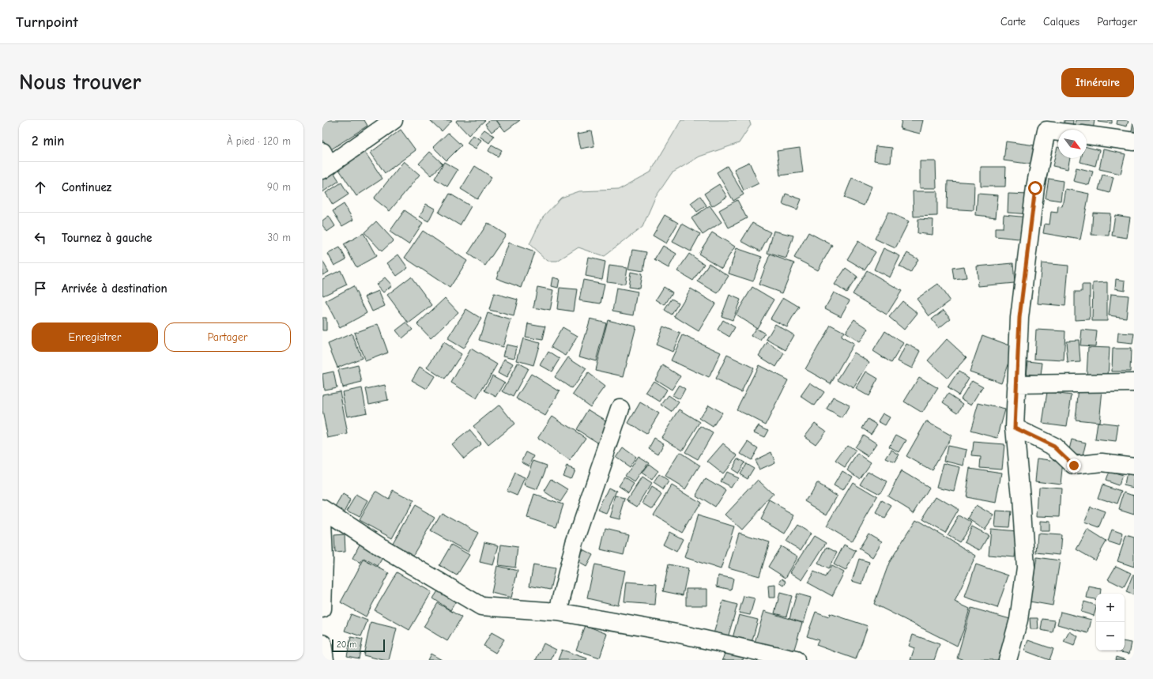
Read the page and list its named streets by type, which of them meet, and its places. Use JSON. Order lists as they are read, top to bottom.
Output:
{
  "scale_bar": "20 m",
  "north": "bottom right",
  "page": {
    "header": "Turnpoint",
    "nav": ["Carte", "Calques", "Partager"],
    "buttons": [
      "Itinéraire",
      ["Enregistrer", "Partager"]
    ],
    "title": "Nous trouver",
    "heading": ["2 min", "À pied · 120 m"],
    "list": [
      ["Continuez", "90 m"],
      ["Tournez à gauche", "30 m"],
      "Arrivée à destination"
    ],
    "map_buttons": ["+", "−"],
    "scale": "20 m"
  }
}
